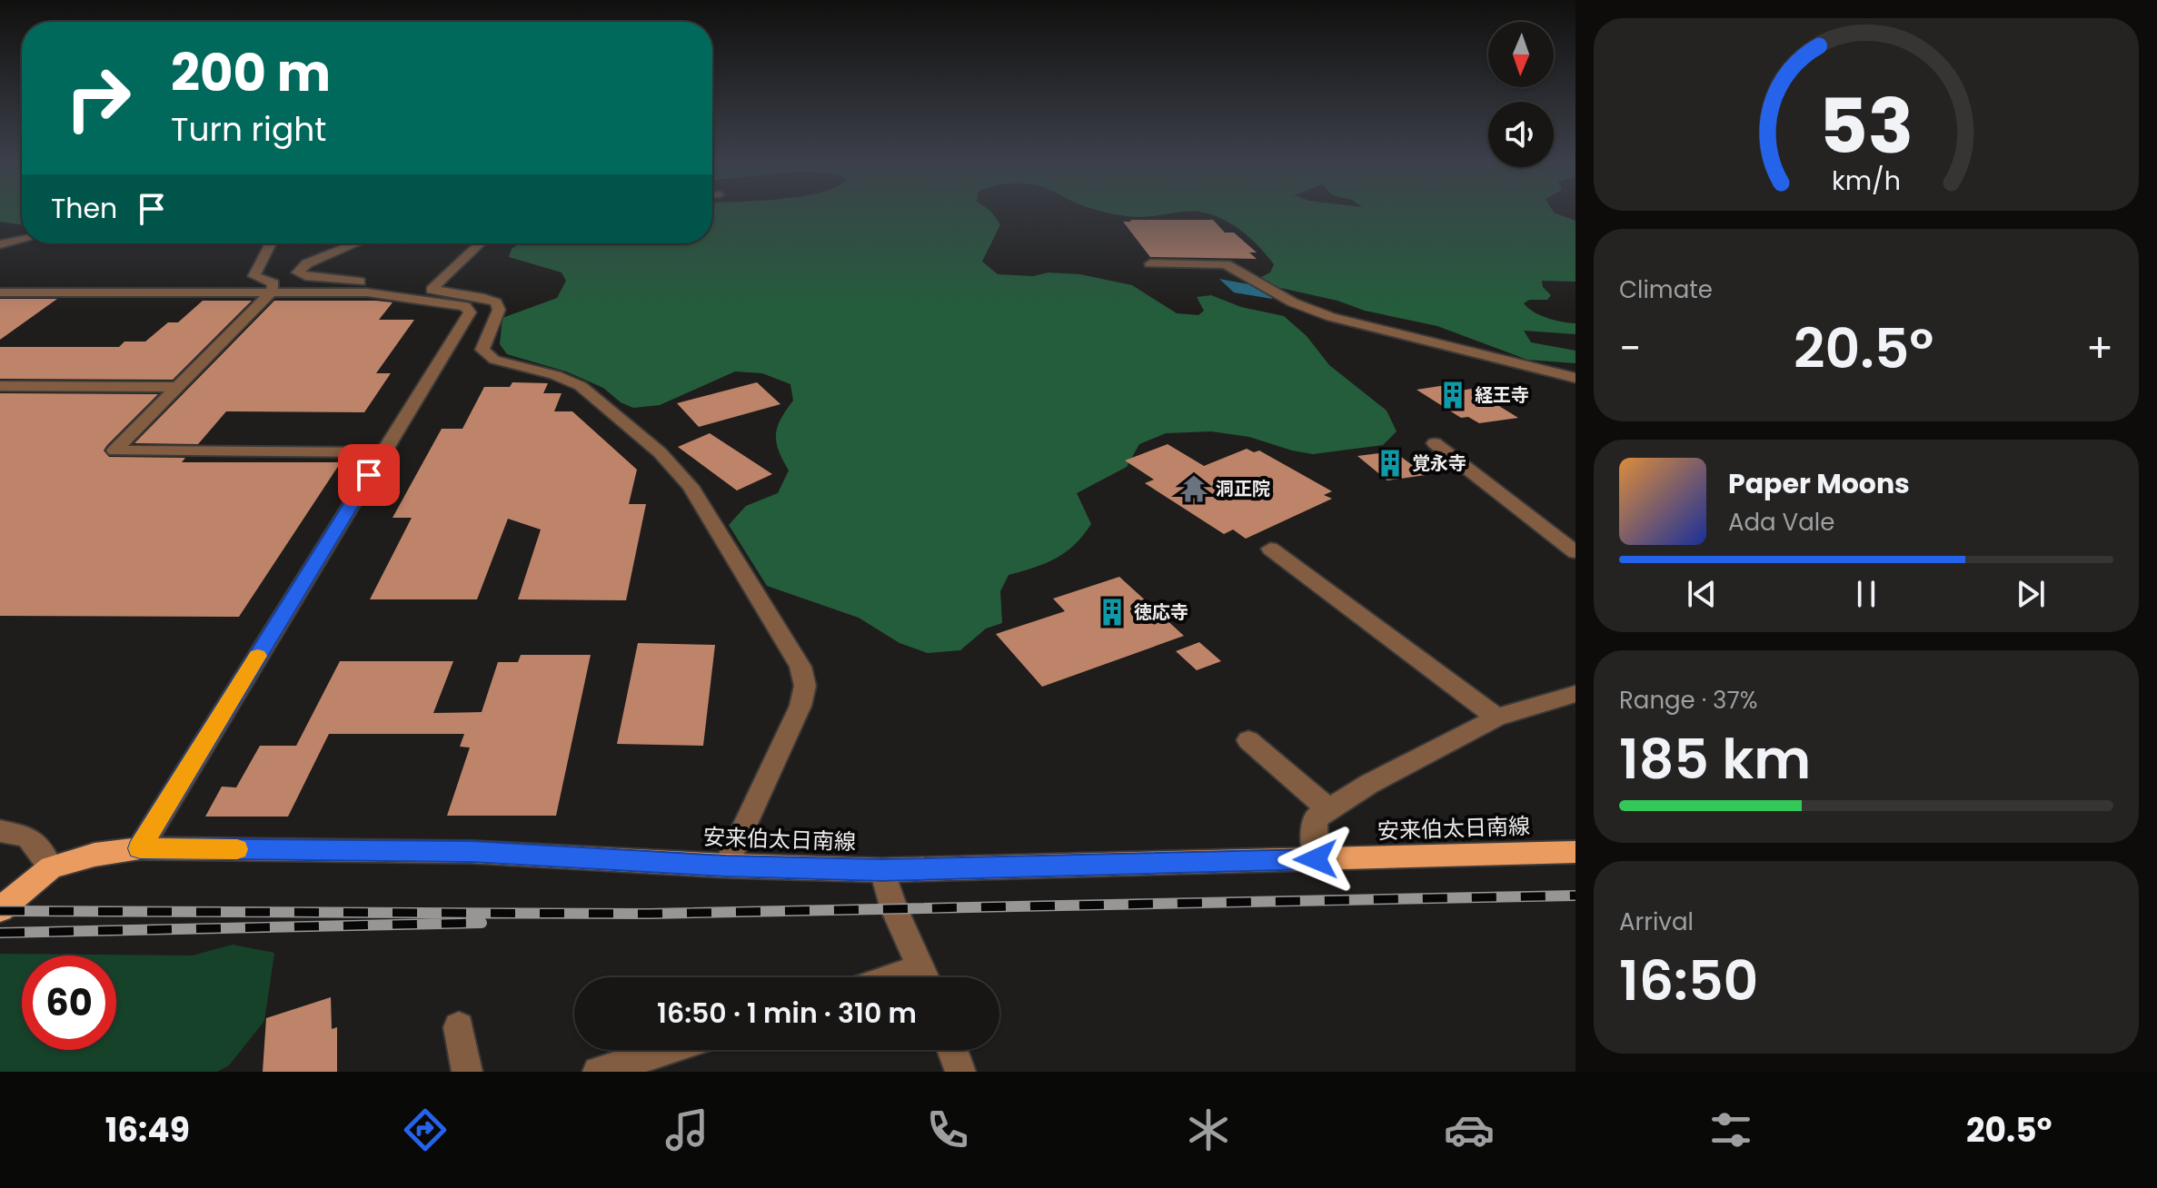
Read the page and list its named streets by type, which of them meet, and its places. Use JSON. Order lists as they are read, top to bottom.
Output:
{
  "streets": {
    "main road": ["安来伯太日南線"]
  },
  "places": {
    "building": ["経王寺", "覚永寺", "徳応寺"],
    "temple": ["洞正院"]
  },
  "north": "bottom",
  "page": {
    "turn": ["200 m", "Turn right"],
    "then": "Then",
    "tile": [
      "Climate",
      ["Range · 37%", "185 km"],
      ["Arrival", "16:50"]
    ],
    "heat": ["−", "20.5°", "+"],
    "song": ["Paper Moons", "Ada Vale"],
    "limit": "60",
    "trip": "16:50 · 1 min · 310 m",
    "tabs": ["16:49", "20.5°"],
    "gauge": ["53", "km/h"]
  }
}
